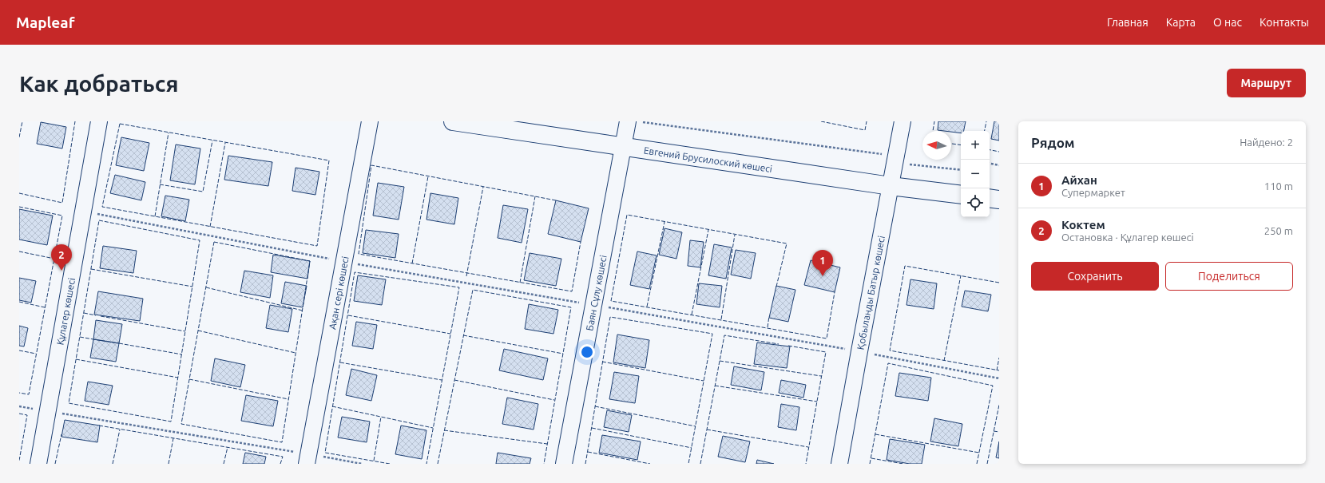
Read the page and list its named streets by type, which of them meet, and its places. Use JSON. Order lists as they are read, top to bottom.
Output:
{
  "streets": {
    "main road": ["Евгений Брусилоский көшесі"],
    "street": [
      "Баян Сұлу көшесі",
      "Қобыланды Батыр көшесі",
      "Ақан сері көшесі",
      "Құлагер көшесі"
    ]
  },
  "crossings": [
    ["Евгений Брусилоский көшесі", "Баян Сұлу көшесі"],
    ["Евгений Брусилоский көшесі", "Қобыланды Батыр көшесі"]
  ],
  "north": "left",
  "page": {
    "header": "Mapleaf",
    "nav": [
      "Главная",
      "Карта",
      "О нас",
      "Контакты"
    ],
    "buttons": [
      "Маршрут",
      ["Сохранить", "Поделиться"]
    ],
    "title": "Как добраться",
    "heading": ["Рядом", "Найдено: 2"],
    "map_buttons": ["+", "−"],
    "list": [
      {
        "mark": "1",
        "name": "Айхан",
        "note": "Супермаркет",
        "value": "110 m"
      },
      {
        "mark": "2",
        "name": "Коктем",
        "note": "Остановка · Құлагер көшесі",
        "value": "250 m"
      }
    ],
    "pins": ["2", "1"]
  }
}
